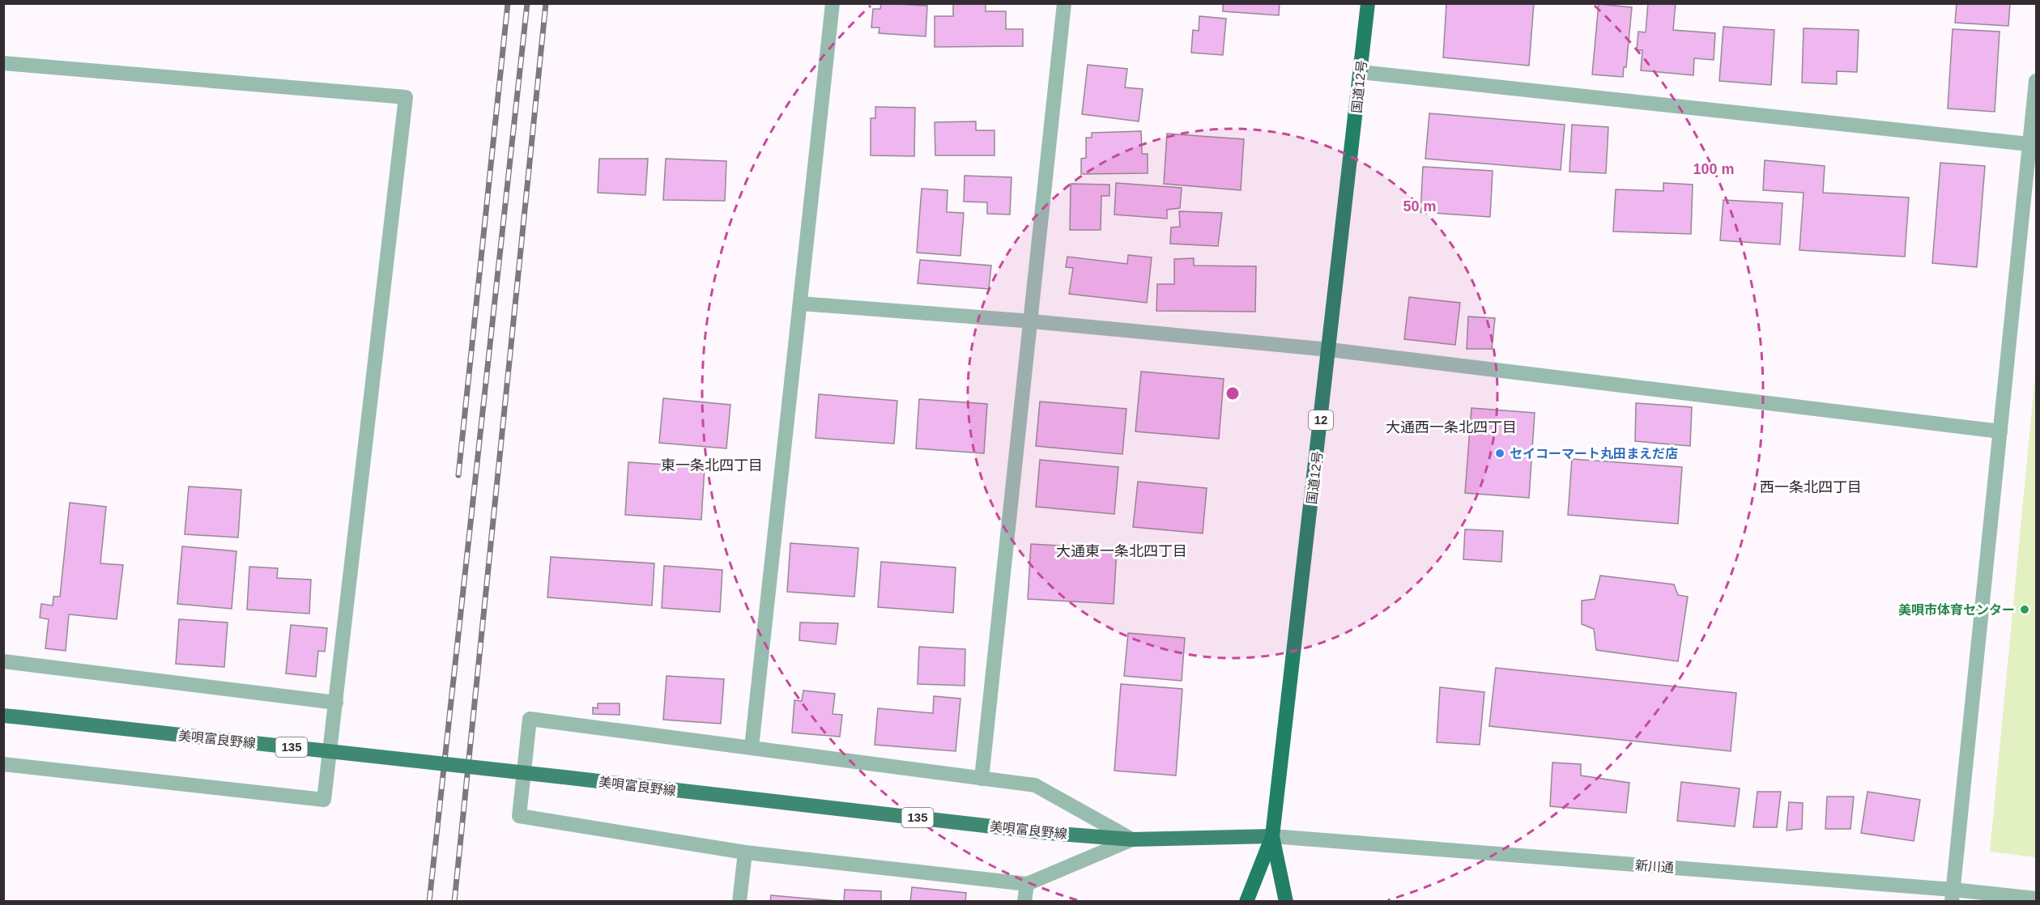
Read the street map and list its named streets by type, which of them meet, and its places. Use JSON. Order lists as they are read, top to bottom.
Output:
{
  "streets": {
    "highway": ["国道12号", "12"],
    "main road": ["美唄富良野線", "135"],
    "street": ["新川通"]
  },
  "crossings": [
    ["国道12号", "美唄富良野線"],
    ["国道12号", "新川通"],
    ["美唄富良野線", "新川通"]
  ],
  "districts": [
    "大通西一条北四丁目",
    "東一条北四丁目",
    "西一条北四丁目",
    "大通東一条北四丁目"
  ],
  "places": ["セイコーマート丸田まえだ店", "美唄市体育センター"],
  "rings": ["100 m", "50 m"]
}
